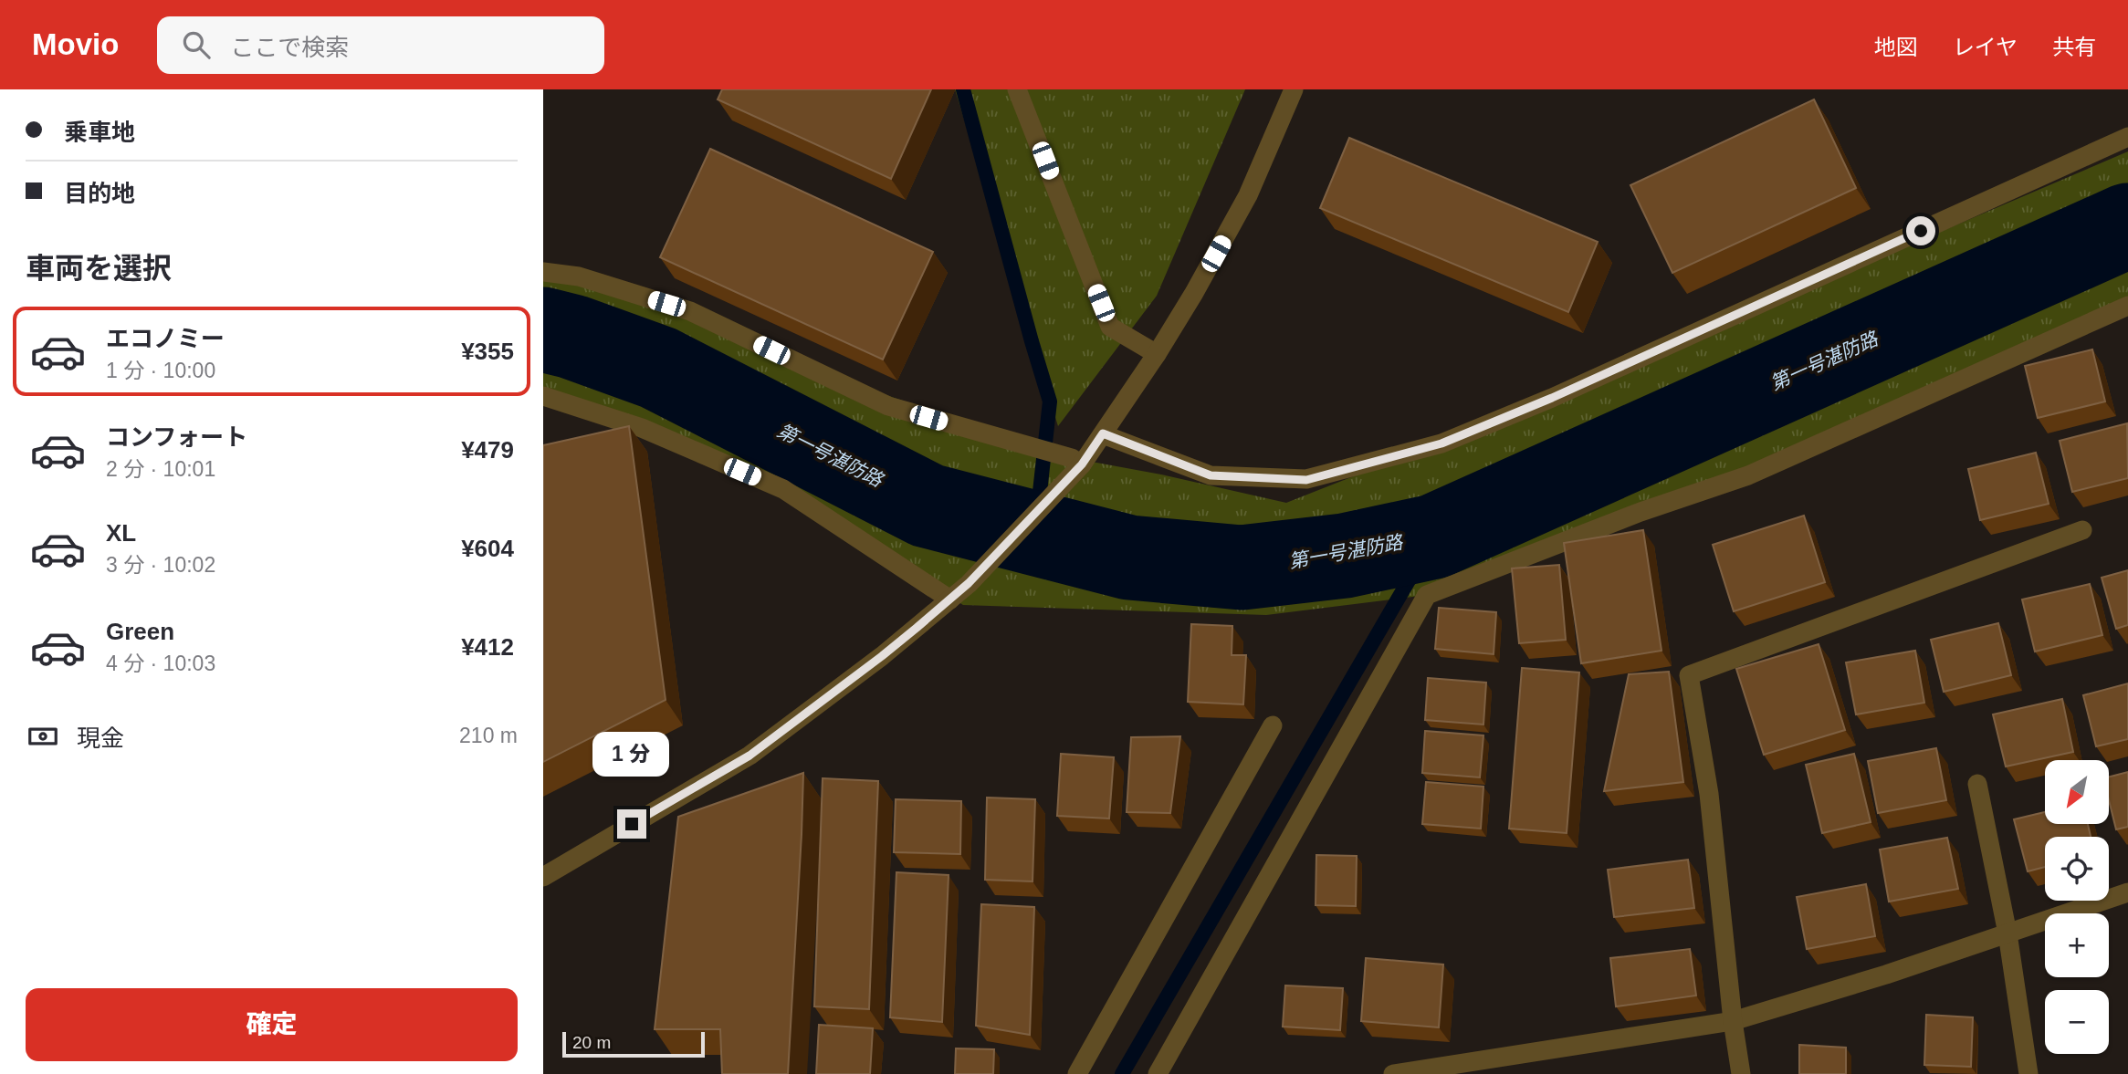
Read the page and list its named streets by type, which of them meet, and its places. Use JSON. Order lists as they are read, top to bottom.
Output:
{
  "water": ["第一号湛防路"],
  "scale_bar": "20 m",
  "north": "bottom left",
  "page": {
    "header": "Movio",
    "search": "ここで検索",
    "nav": ["地図", "レイヤ", "共有"],
    "banner": ["乗車地", "目的地"],
    "heading": "車両を選択",
    "list": [
      {
        "name": "エコノミー",
        "note": "1 分 · 10:00",
        "value": "¥355"
      },
      {
        "name": "コンフォート",
        "note": "2 分 · 10:01",
        "value": "¥479"
      },
      {
        "name": "XL",
        "note": "3 分 · 10:02",
        "value": "¥604"
      },
      {
        "name": "Green",
        "note": "4 分 · 10:03",
        "value": "¥412"
      }
    ],
    "pay": ["現金", "210 m"],
    "bubble": "1 分",
    "map_buttons": ["+", "−"],
    "buttons": "確定",
    "scale": "20 m"
  }
}
